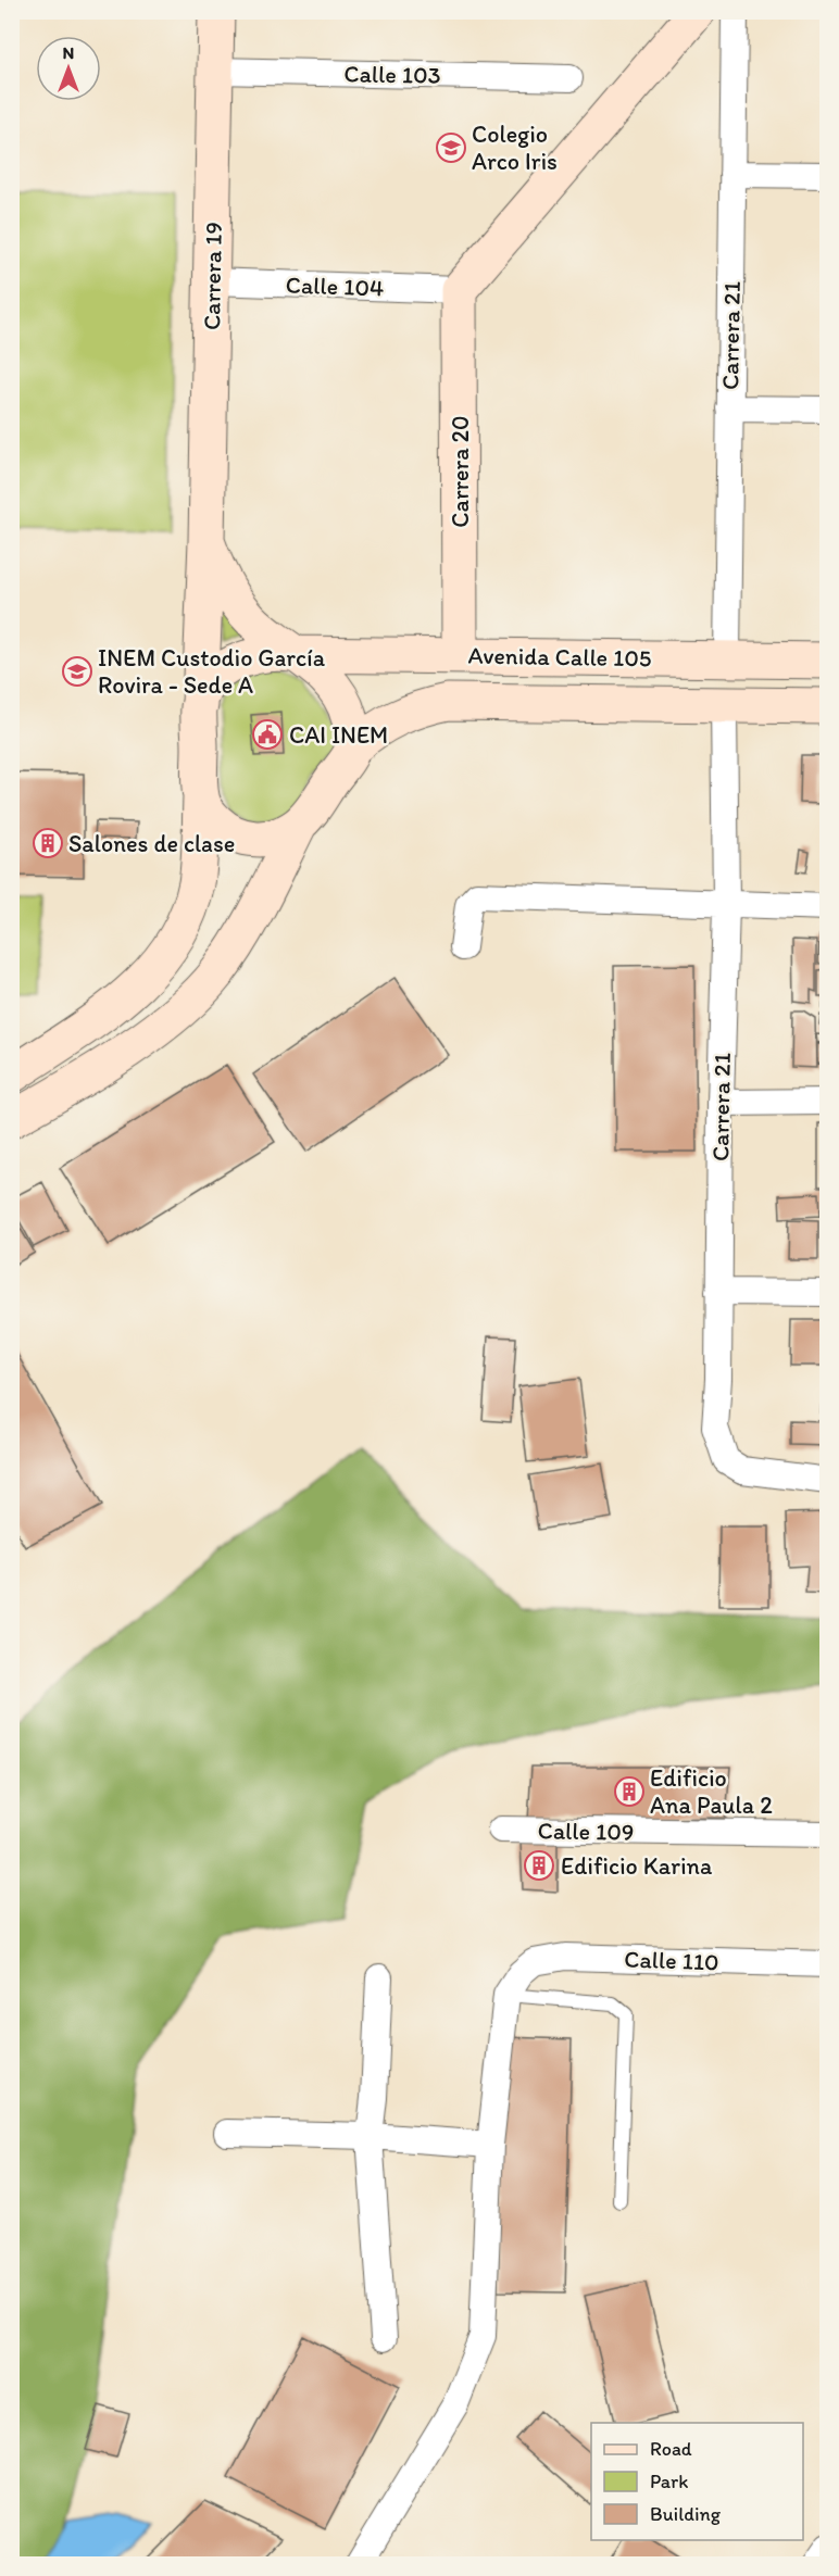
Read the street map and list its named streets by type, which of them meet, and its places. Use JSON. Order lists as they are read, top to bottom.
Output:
{
  "streets": {
    "main road": ["Carrera 19", "Carrera 20", "Avenida Calle 105"],
    "street": [
      "Calle 103",
      "Calle 104",
      "Carrera 21",
      "Calle 109",
      "Calle 110"
    ]
  },
  "crossings": [
    ["Calle 103", "Carrera 19"],
    ["Carrera 19", "Calle 104"],
    ["Carrera 19", "Avenida Calle 105"],
    ["Calle 104", "Carrera 20"],
    ["Carrera 21", "Avenida Calle 105"],
    ["Carrera 20", "Avenida Calle 105"]
  ],
  "places": {
    "school or university": ["Colegio Arco Iris", "INEM Custodio García Rovira - Sede A"],
    "public building": ["CAI INEM"],
    "building": ["Salones de clase", "Edificio Ana Paula 2", "Edificio Karina"]
  },
  "legend": ["Road", "Park", "Building"],
  "north": "top"
}
